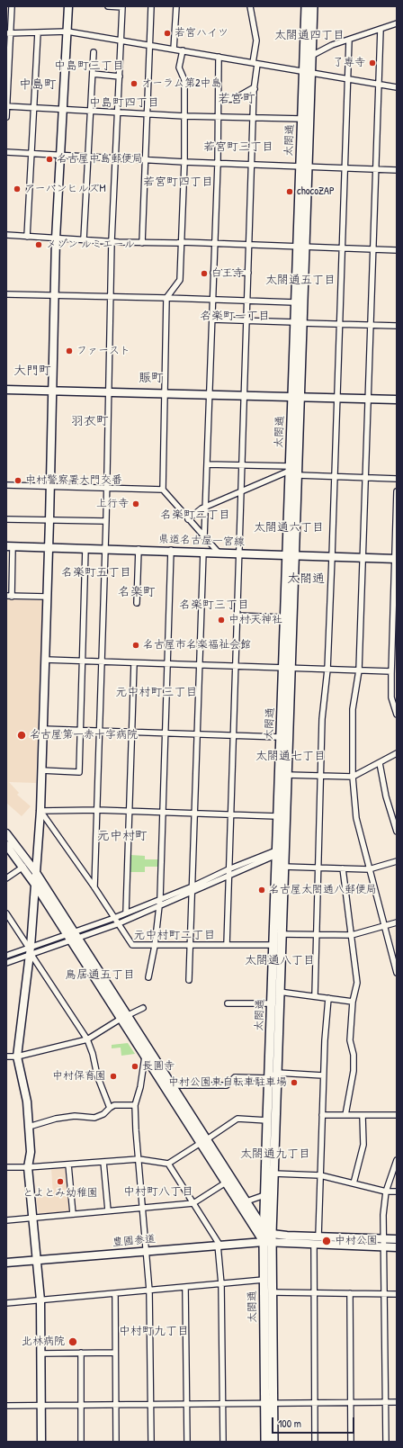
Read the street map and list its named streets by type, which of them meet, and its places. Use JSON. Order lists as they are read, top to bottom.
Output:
{
  "streets": {
    "main road": ["太閤通"],
    "street": ["県道名古屋一宮線", "豊國参道"]
  },
  "crossings": [
    ["太閤通", "県道名古屋一宮線"],
    ["太閤通", "豊國参道"]
  ],
  "districts": [
    "太閤通四丁目",
    "中島町三丁目",
    "中島町",
    "若宮町",
    "中島町四丁目",
    "若宮町三丁目",
    "若宮町四丁目",
    "太閤通五丁目",
    "名楽町一丁目",
    "大門町",
    "賑町",
    "羽衣町",
    "名楽町二丁目",
    "太閤通六丁目",
    "名楽町五丁目",
    "太閤通",
    "名楽町",
    "名楽町三丁目",
    "元中村町三丁目",
    "太閤通七丁目",
    "元中村町",
    "元中村町二丁目",
    "太閤通八丁目",
    "鳥居通五丁目",
    "太閤通九丁目",
    "中村町八丁目",
    "中村町九丁目"
  ],
  "places": [
    "若宮ハイツ",
    "了専寺",
    "オーラム第2中島",
    "名古屋中島郵便局",
    "アーバンヒルズM",
    "chocoZAP",
    "メゾン ルミエール",
    "白王寺",
    "ファースト",
    "中村警察署大門交番",
    "上行寺",
    "中村天神社",
    "名古屋市名楽福祉会館",
    "名古屋第一赤十字病院",
    "名古屋太閤通八郵便局",
    "長圓寺",
    "中村保育園",
    "中村公園東自転車駐車場",
    "とよとみ幼稚園",
    "中村公園",
    "北林病院"
  ],
  "scale_bar": "100 m"
}
